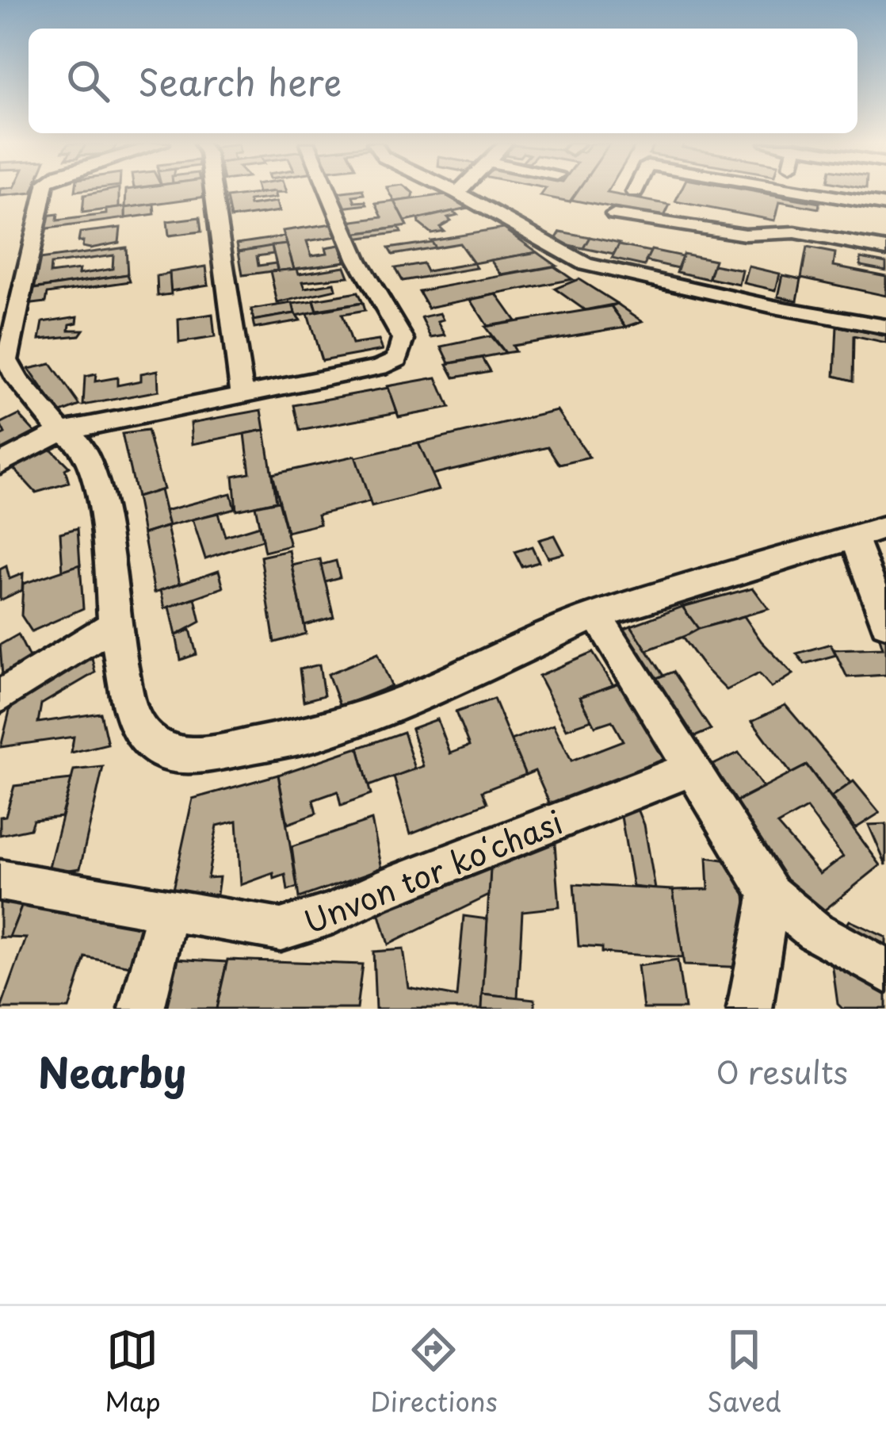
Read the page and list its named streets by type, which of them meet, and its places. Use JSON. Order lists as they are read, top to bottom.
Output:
{
  "streets": {
    "street": ["Unvon tor koʻchasi"]
  },
  "page": {
    "search": "Search here",
    "heading": ["Nearby", "0 results"],
    "nav": ["Map", "Directions", "Saved"]
  }
}
